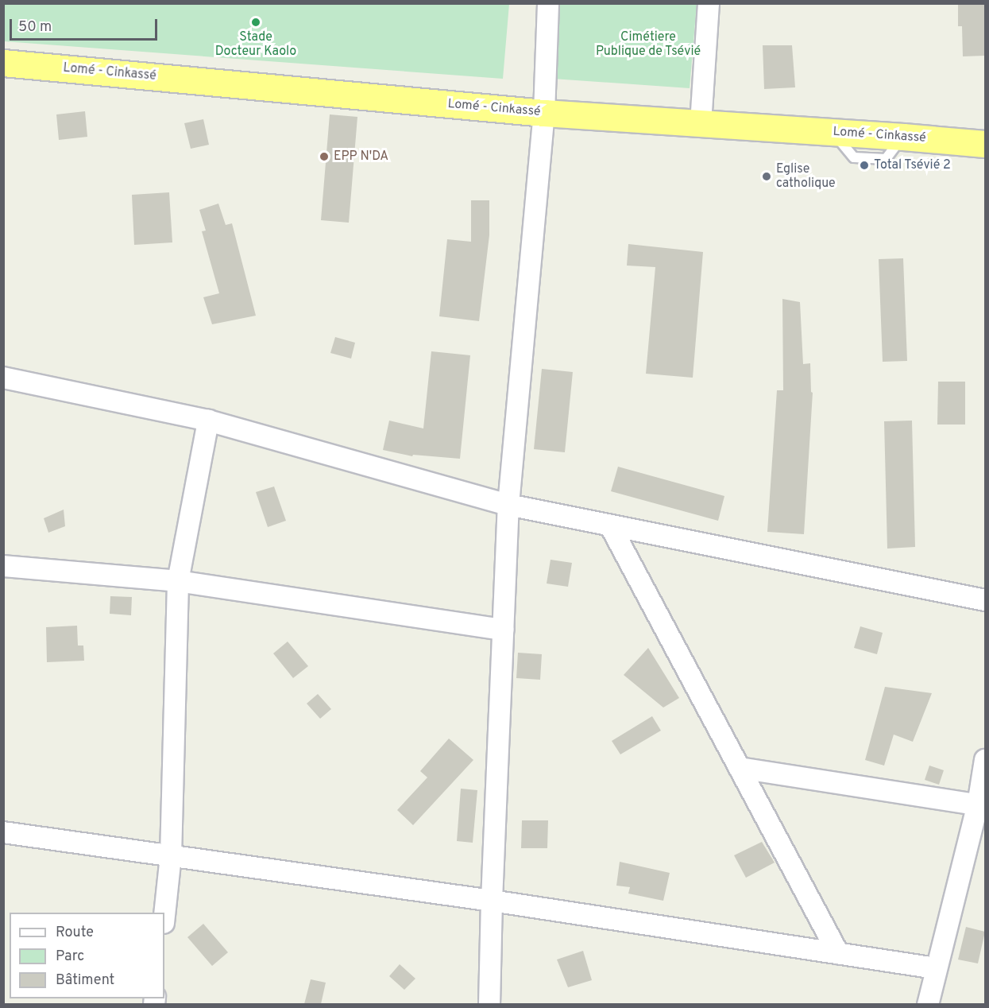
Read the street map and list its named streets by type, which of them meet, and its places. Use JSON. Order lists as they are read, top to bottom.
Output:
{
  "streets": {
    "highway": ["Lomé - Cinkassé"]
  },
  "parks": ["Cimétiere Publique de Tsévié"],
  "places": [
    "Stade Docteur Kaolo",
    "EPP N'DA",
    "Total Tsévié 2",
    "Eglise catholique"
  ],
  "legend": ["Route", "Parc", "Bâtiment"],
  "scale_bar": "50 m"
}
